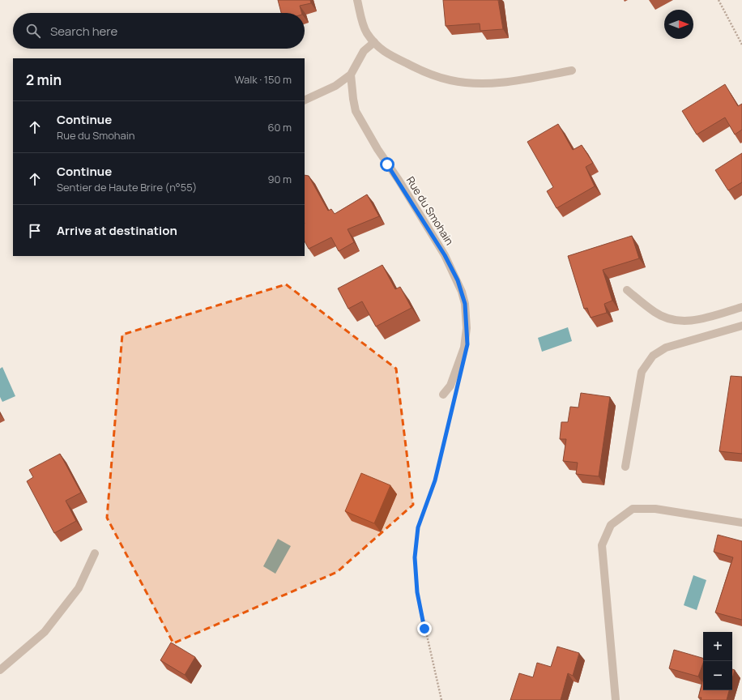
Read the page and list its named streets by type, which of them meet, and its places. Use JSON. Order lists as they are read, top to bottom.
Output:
{
  "streets": {
    "street": ["Rue du Smohain"]
  },
  "north": "right",
  "page": {
    "search": "Search here",
    "heading": ["2 min", "Walk · 150 m"],
    "list": [
      ["Continue", "Rue du Smohain", "60 m"],
      ["Continue", "Sentier de Haute Brire (n°55)", "90 m"],
      "Arrive at destination"
    ],
    "map_buttons": ["+", "−"]
  }
}
